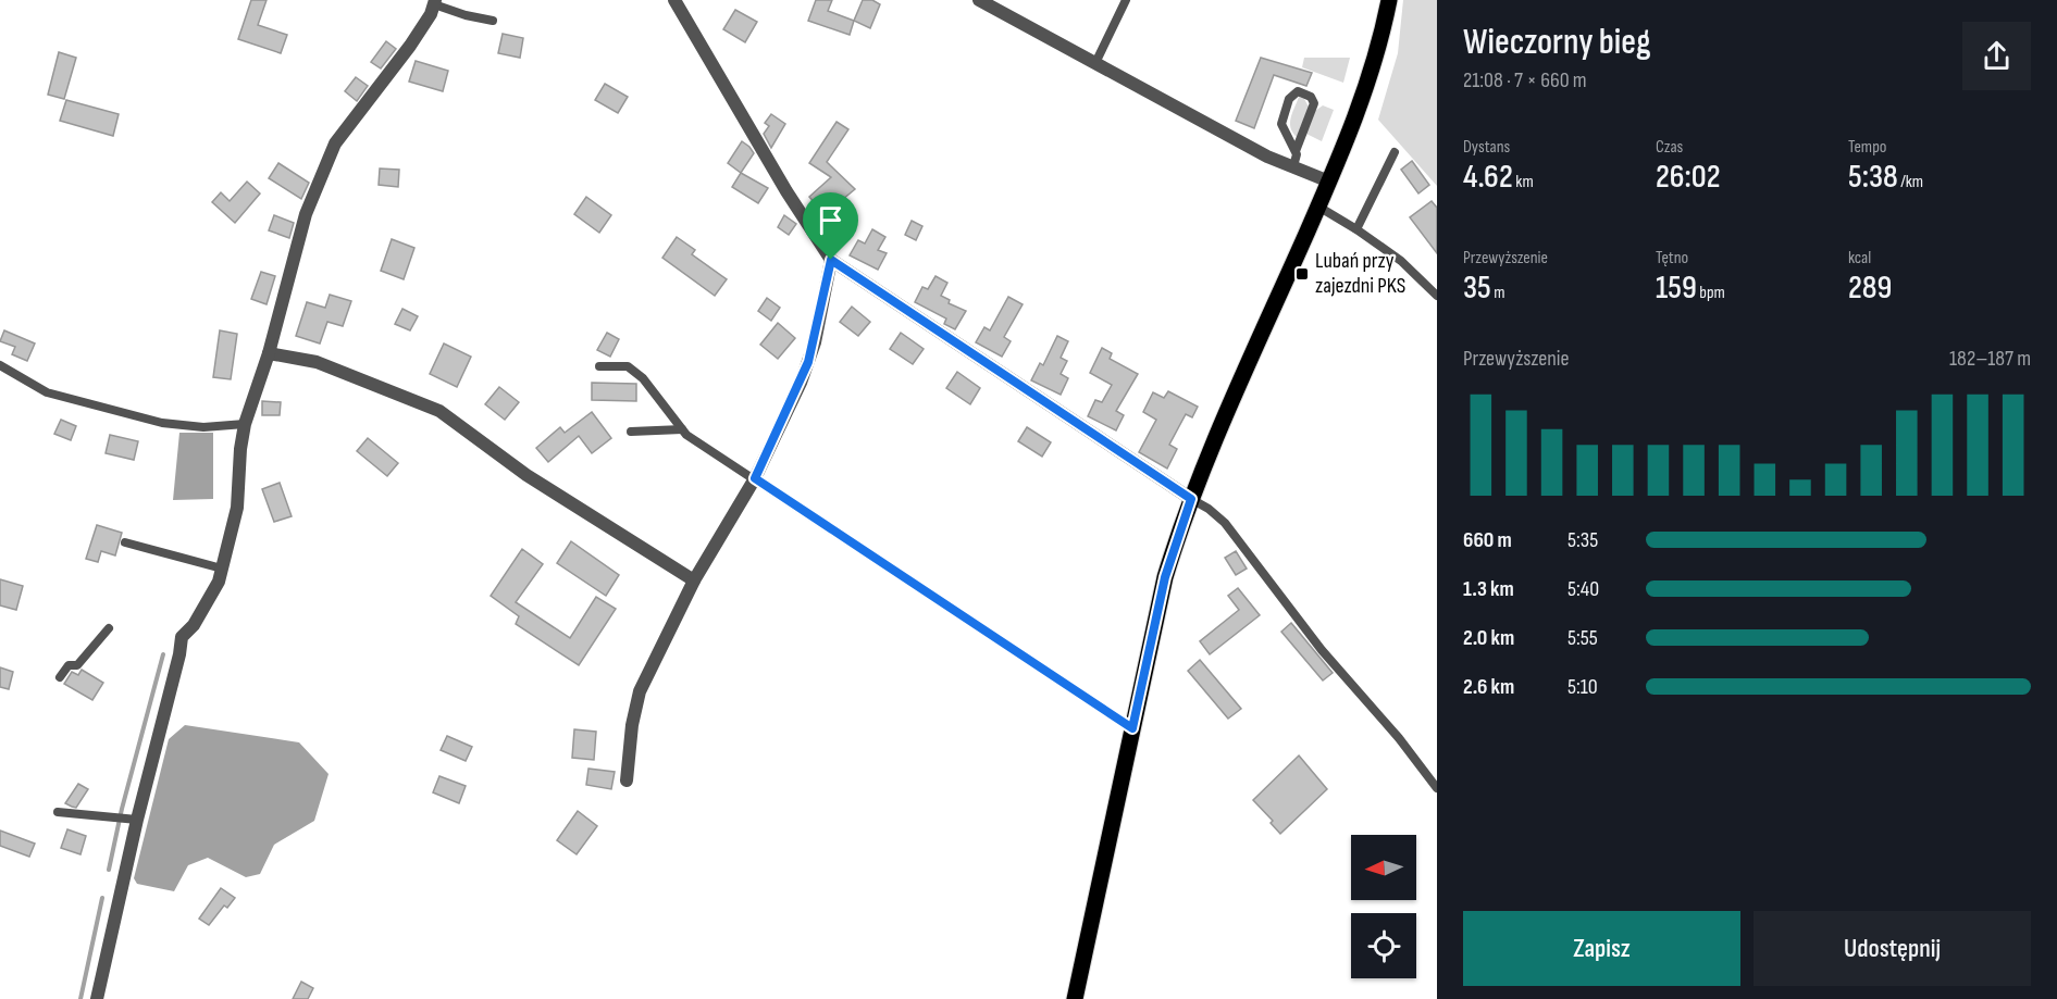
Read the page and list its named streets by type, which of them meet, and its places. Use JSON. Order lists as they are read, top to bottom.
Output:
{
  "places": {
    "transit": ["Lubań przy zajezdni PKS"]
  },
  "north": "left",
  "page": {
    "heading": ["Wieczorny bieg", "21:08 · 7 × 660 m"],
    "stats": [
      ["Dystans", "4.62 km"],
      ["Czas", "26:02"],
      ["Tempo", "5:38 /km"],
      ["Przewyższenie", "35 m"],
      ["Tętno", "159 bpm"],
      ["kcal", "289"]
    ],
    "chart": ["Przewyższenie", "182–187 m"],
    "list": [
      {
        "name": "660 m",
        "note": "5:35"
      },
      {
        "name": "1.3 km",
        "note": "5:40"
      },
      {
        "name": "2.0 km",
        "note": "5:55"
      },
      {
        "name": "2.6 km",
        "note": "5:10"
      }
    ],
    "buttons": ["Zapisz", "Udostępnij"]
  }
}
